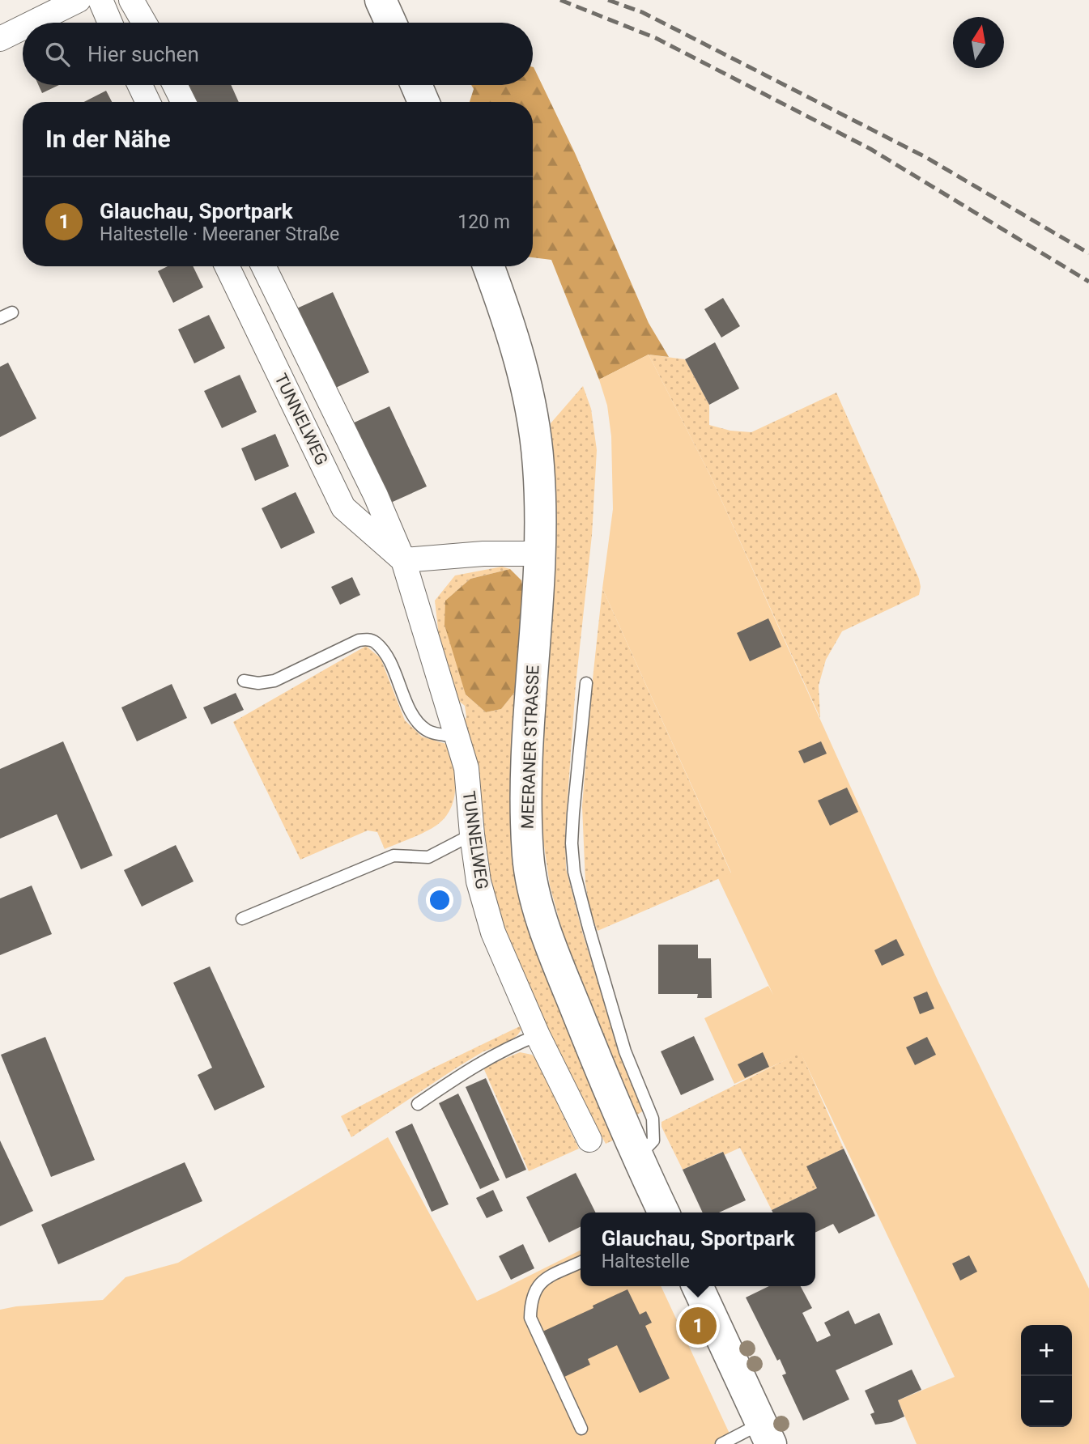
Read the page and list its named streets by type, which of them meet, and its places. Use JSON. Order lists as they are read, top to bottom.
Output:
{
  "streets": {
    "main road": ["MEERANER STRASSE"],
    "street": ["TUNNELWEG"]
  },
  "north": "top",
  "page": {
    "search": "Hier suchen",
    "heading": "In der Nähe",
    "list": [
      {
        "mark": "1",
        "name": "Glauchau, Sportpark",
        "note": "Haltestelle · Meeraner Straße",
        "value": "120 m"
      }
    ],
    "popup": ["Glauchau, Sportpark", "Haltestelle"],
    "pins": "1",
    "map_buttons": ["+", "−"]
  }
}
